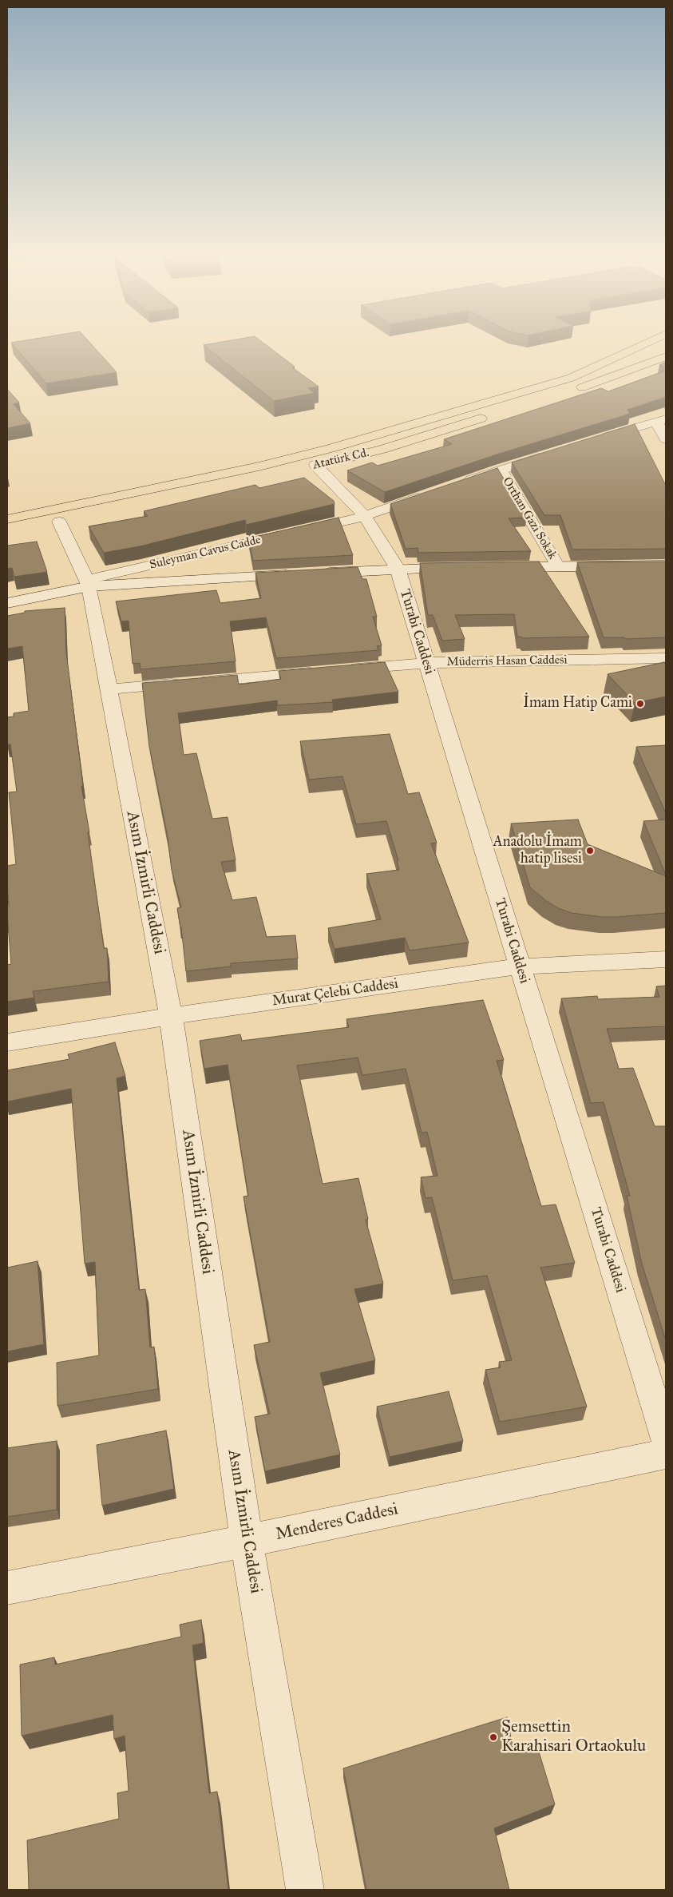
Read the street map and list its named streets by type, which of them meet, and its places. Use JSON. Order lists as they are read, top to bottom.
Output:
{
  "streets": {
    "main road": ["Atatürk Cd."],
    "street": [
      "Orthan Gazi Sokak",
      "Suleyman Cavus Cadde",
      "Turabi Caddesi",
      "Müderris Hasan Caddesi",
      "Asım İzmirli Caddesi",
      "Murat Çelebi Caddesi",
      "Menderes Caddesi"
    ]
  },
  "crossings": [
    ["Atatürk Cd.", "Turabi Caddesi"],
    ["Suleyman Cavus Cadde", "Turabi Caddesi"],
    ["Suleyman Cavus Cadde", "Asım İzmirli Caddesi"],
    ["Turabi Caddesi", "Müderris Hasan Caddesi"],
    ["Turabi Caddesi", "Murat Çelebi Caddesi"],
    ["Müderris Hasan Caddesi", "Asım İzmirli Caddesi"],
    ["Asım İzmirli Caddesi", "Murat Çelebi Caddesi"],
    ["Asım İzmirli Caddesi", "Menderes Caddesi"]
  ],
  "places": ["İmam Hatip Cami", "Anadolu İmam hatip lisesi", "Şemsettin Karahisari Ortaokulu"]
}
